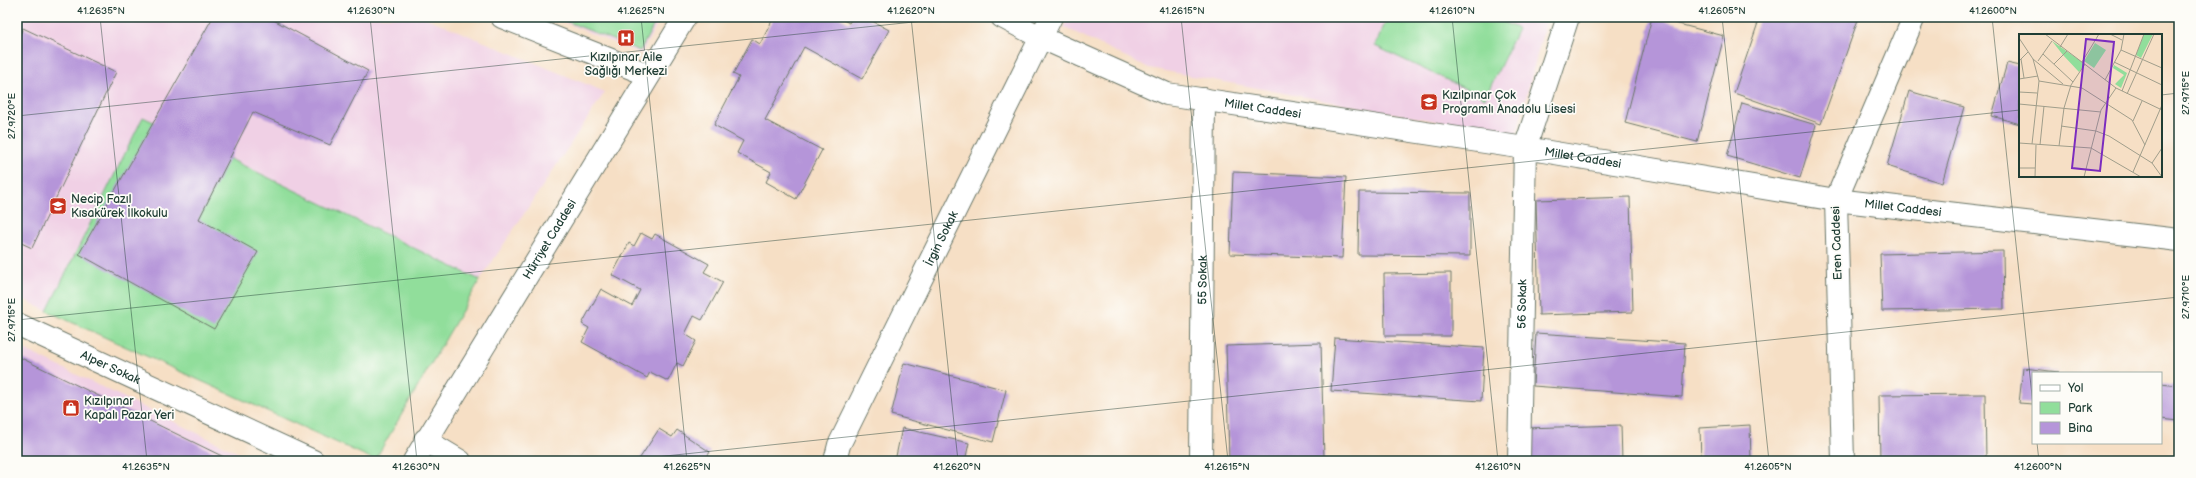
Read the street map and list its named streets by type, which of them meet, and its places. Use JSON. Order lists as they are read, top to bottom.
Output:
{
  "streets": {
    "street": [
      "Millet Caddesi",
      "Hürriyet Caddesi",
      "İrgin Sokak",
      "Eren Caddesi",
      "55 Sokak",
      "56 Sokak",
      "Alper Sokak"
    ]
  },
  "crossings": [
    ["Millet Caddesi", "İrgin Sokak"],
    ["Millet Caddesi", "Eren Caddesi"],
    ["Millet Caddesi", "55 Sokak"],
    ["Millet Caddesi", "56 Sokak"]
  ],
  "places": {
    "hospital": ["Kızılpınar Aile Sağlığı Merkezi"],
    "school or university": ["Kızılpınar Çok Programlı Anadolu Lisesi", "Necip Fazıl Kısakürek İlkokulu"],
    "shop": ["Kızılpınar Kapalı Pazar Yeri"]
  },
  "legend": ["Yol", "Park", "Bina"],
  "coordinates": [
    "41.2635°N",
    "41.2630°N",
    "41.2625°N",
    "41.2620°N",
    "41.2615°N",
    "41.2610°N",
    "41.2605°N",
    "41.2600°N",
    "27.9715°E",
    "27.9720°E",
    "27.9710°E"
  ]
}
